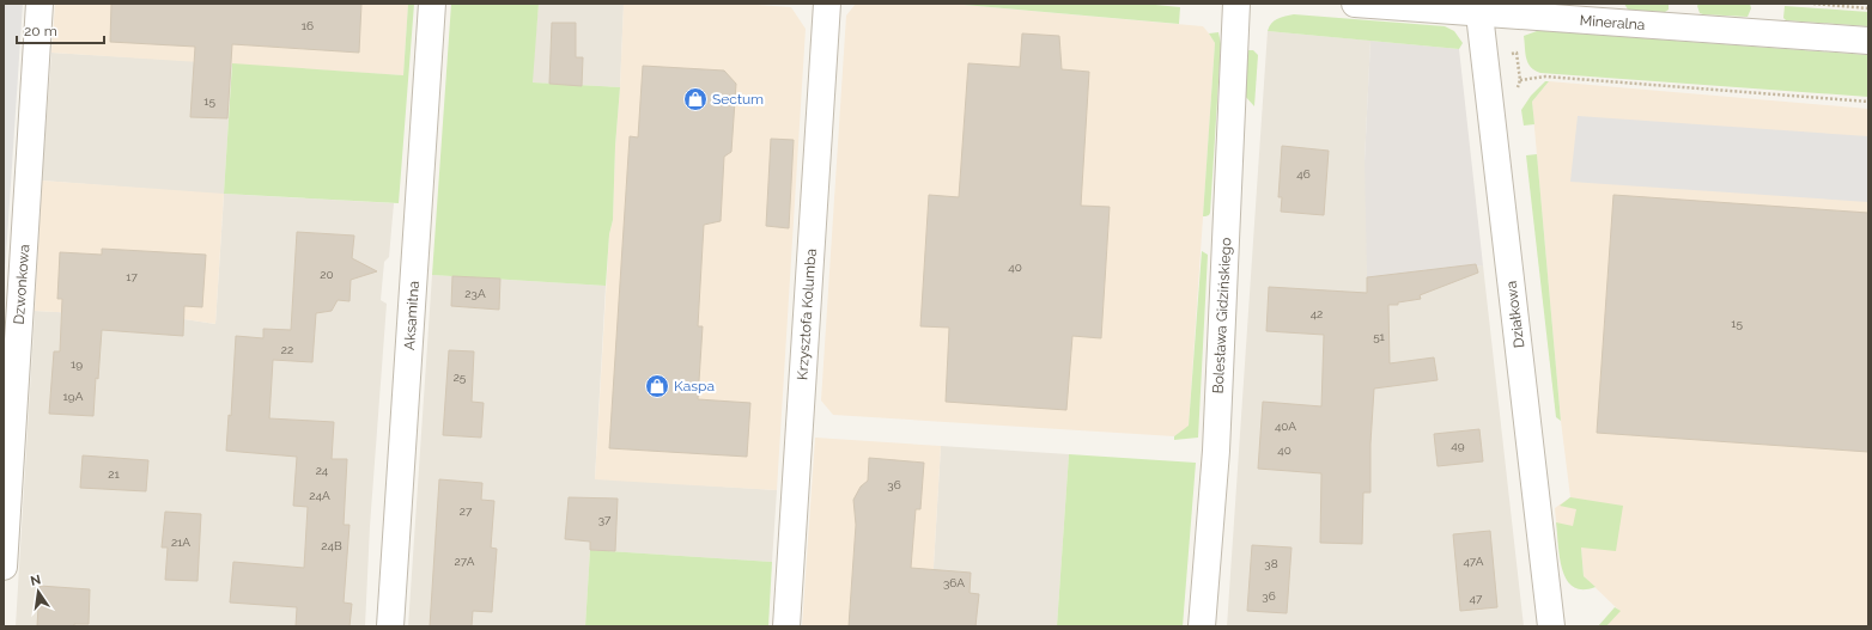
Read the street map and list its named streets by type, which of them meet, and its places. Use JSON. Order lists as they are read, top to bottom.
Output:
{
  "streets": {
    "street": [
      "Mineralna",
      "Dzwonkowa",
      "Krzysztofa Kolumba",
      "Działkowa",
      "Aksamitna",
      "Bolesława Gidzińskiego"
    ]
  },
  "crossings": [
    ["Mineralna", "Działkowa"]
  ],
  "places": {
    "shop": ["Sectum", "Kaspa"]
  },
  "house_numbers": [
    "16",
    "15",
    "46",
    "40",
    "20",
    "17",
    "23A",
    "42",
    "15",
    "51",
    "22",
    "19",
    "25",
    "19A",
    "40A",
    "49",
    "40",
    "24",
    "21",
    "36",
    "24A",
    "27",
    "37",
    "21A",
    "24B",
    "27A",
    "47A",
    "38",
    "36A",
    "36",
    "47"
  ],
  "scale_bar": "20 m",
  "north": "top"
}
